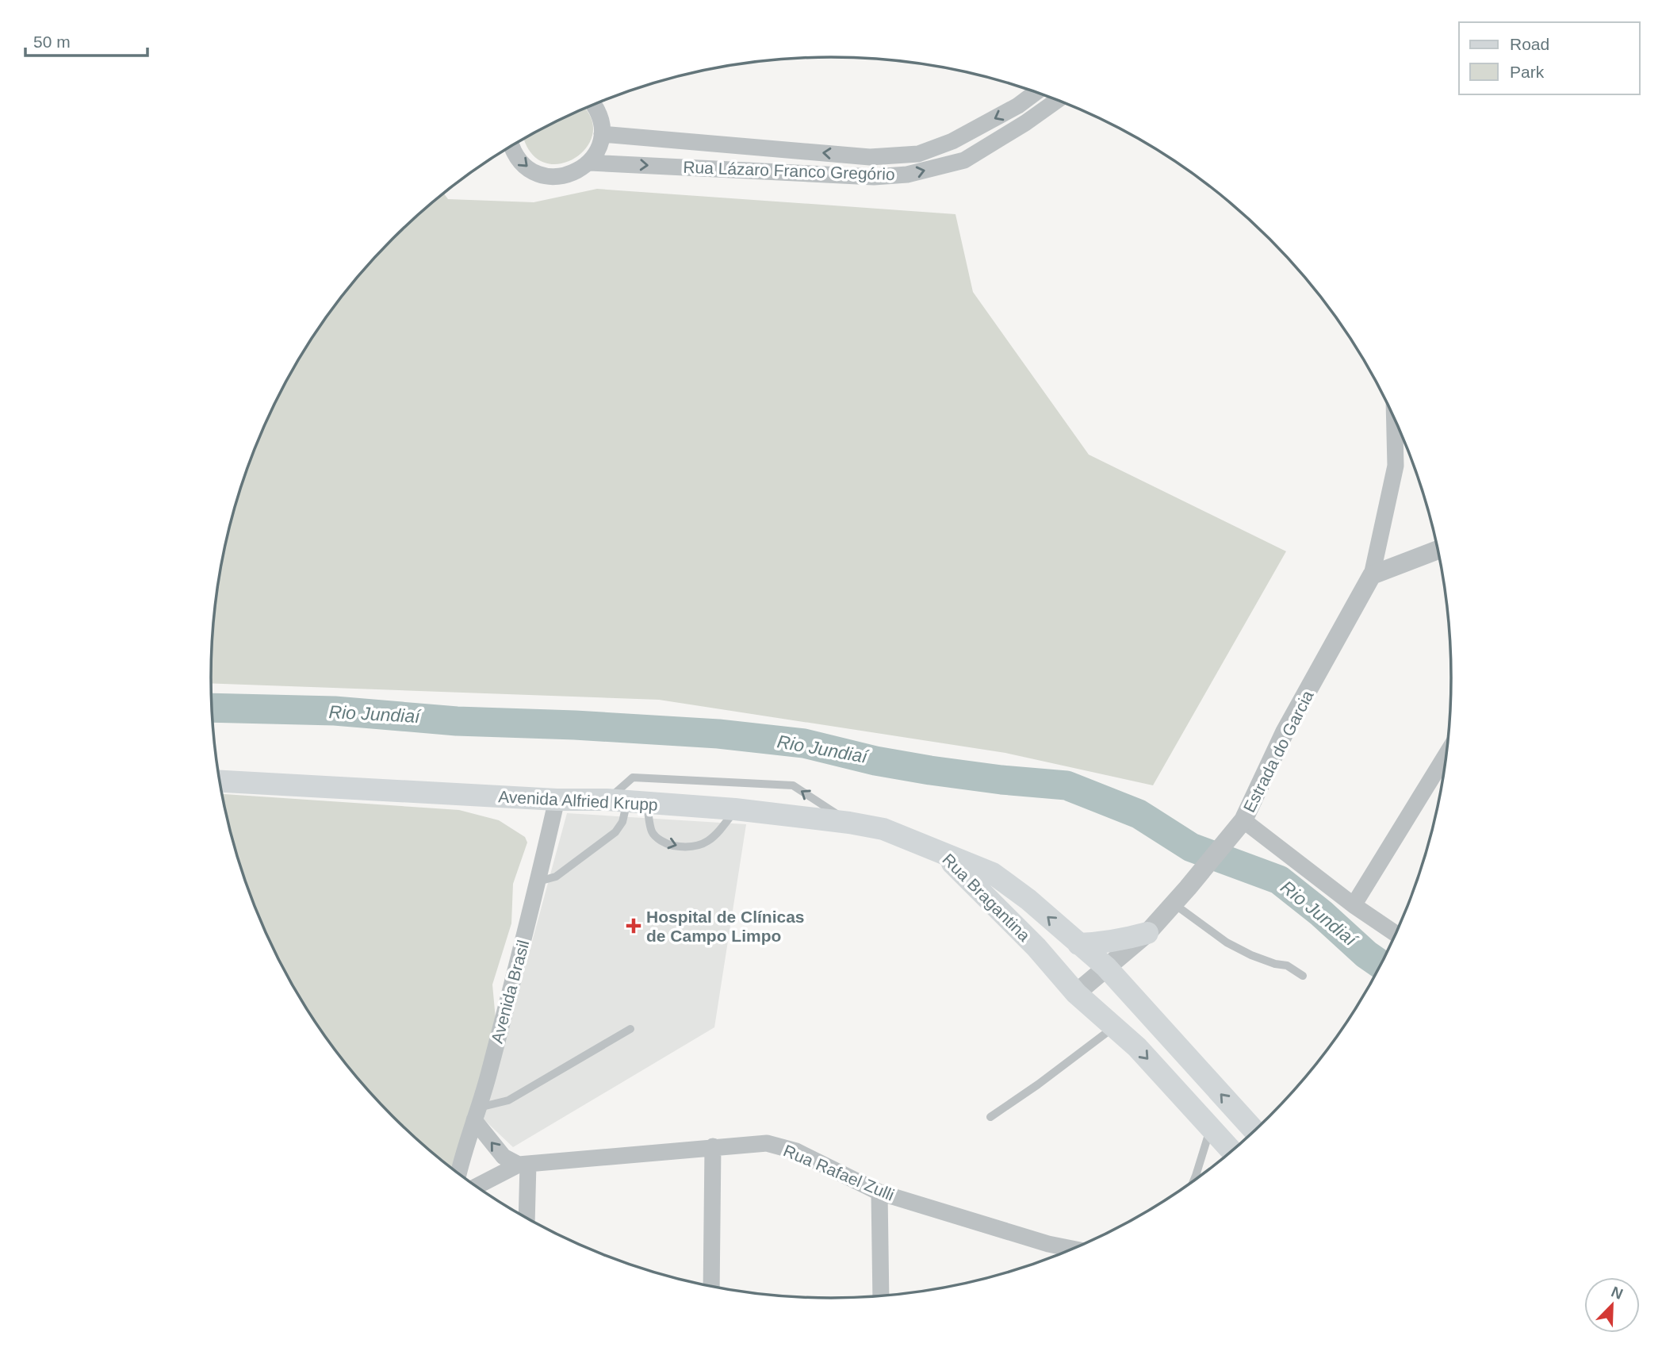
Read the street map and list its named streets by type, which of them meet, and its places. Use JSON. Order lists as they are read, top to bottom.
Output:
{
  "streets": {
    "main road": ["Avenida Alfried Krupp", "Rua Bragantina"],
    "street": [
      "Rua Lázaro Franco Gregório",
      "Estrada do Garcia",
      "Avenida Brasil",
      "Rua Rafael Zulli"
    ]
  },
  "crossings": [
    ["Estrada do Garcia", "Rua Bragantina"],
    ["Avenida Alfried Krupp", "Rua Bragantina"],
    ["Avenida Alfried Krupp", "Avenida Brasil"]
  ],
  "water": ["Rio Jundiaí"],
  "places": {
    "health": ["Hospital de Clínicas de Campo Limpo"]
  },
  "legend": ["Road", "Park"],
  "scale_bar": "50 m",
  "north": "top right"
}
